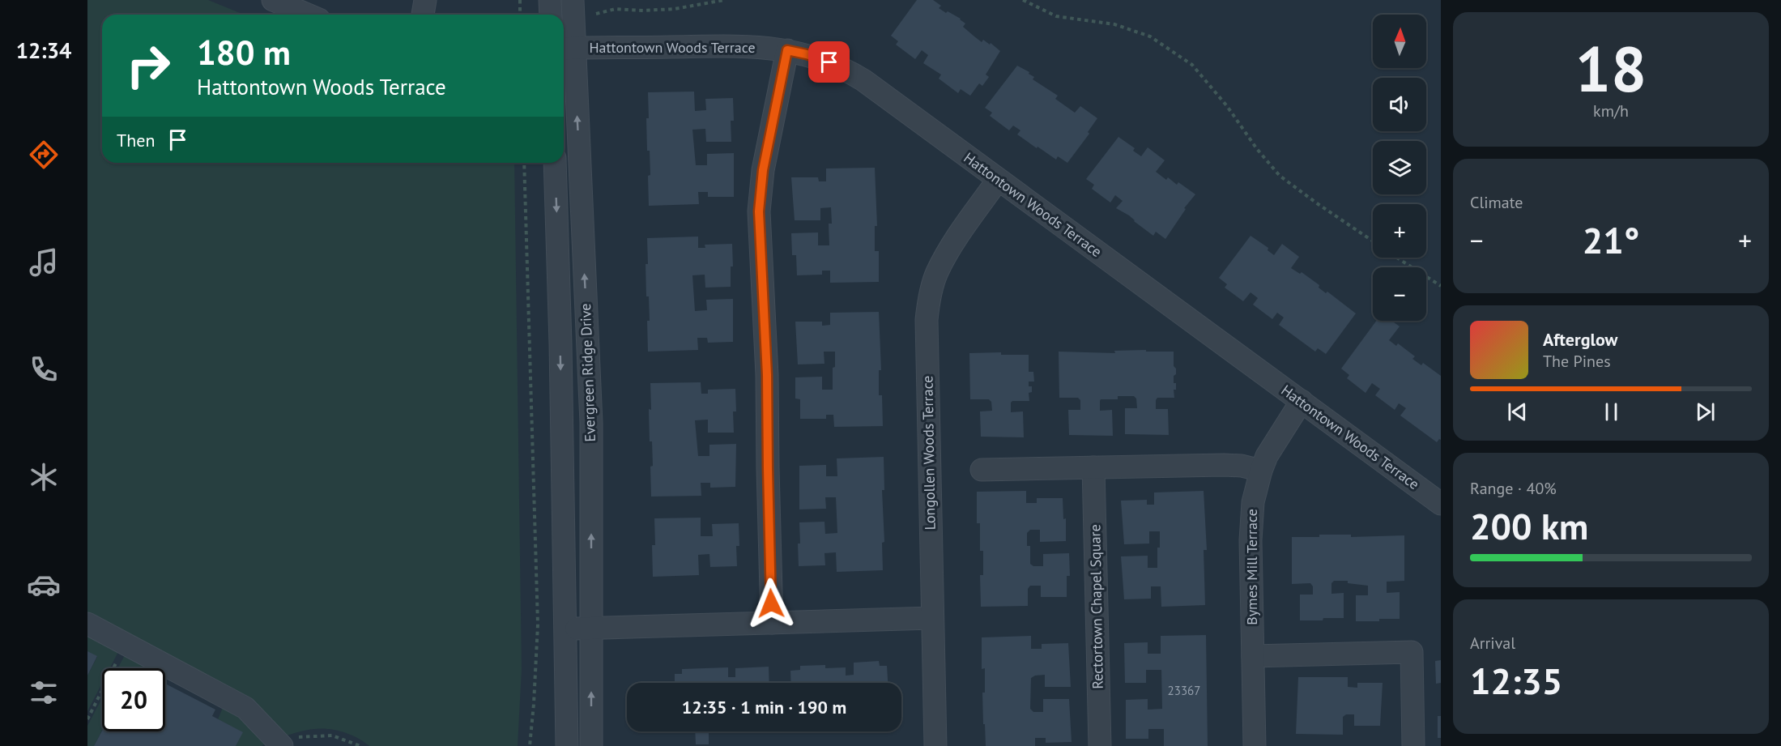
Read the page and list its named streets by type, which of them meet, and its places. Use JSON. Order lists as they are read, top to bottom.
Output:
{
  "streets": {
    "street": [
      "Hattontown Woods Terrace",
      "Evergreen Ridge Drive",
      "Longollen Woods Terrace",
      "Bymes Mill Terrace",
      "Rectortown Chapel Square"
    ]
  },
  "crossings": [
    ["Hattontown Woods Terrace", "Evergreen Ridge Drive"],
    ["Hattontown Woods Terrace", "Longollen Woods Terrace"],
    ["Hattontown Woods Terrace", "Bymes Mill Terrace"]
  ],
  "house_numbers": ["23367"],
  "north": "top",
  "page": {
    "tabs": "12:34",
    "tile": [
      ["18", "km/h"],
      "Climate",
      ["Range · 40%", "200 km"],
      ["Arrival", "12:35"]
    ],
    "map_buttons": ["+", "−"],
    "turn": ["180 m", "Hattontown Woods Terrace"],
    "then": "Then",
    "heat": ["−", "21°", "+"],
    "song": ["Afterglow", "The Pines"],
    "limit": "20",
    "trip": "12:35 · 1 min · 190 m"
  }
}
